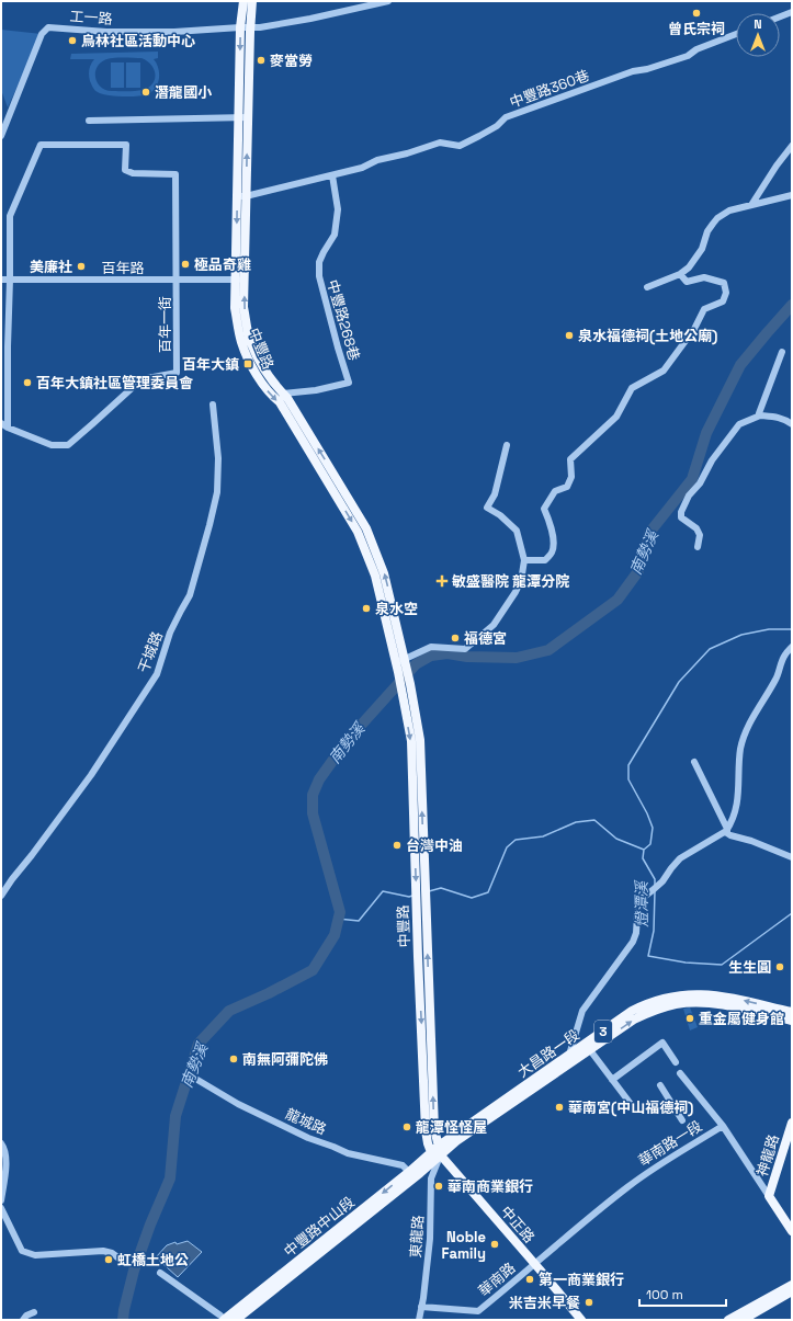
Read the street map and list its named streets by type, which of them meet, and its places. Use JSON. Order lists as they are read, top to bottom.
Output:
{
  "streets": {
    "main road": [
      "中豐路",
      "3",
      "大昌路一段",
      "華南路一段",
      "神龍路",
      "中正路",
      "中豐路中山段"
    ],
    "street": [
      "工一路",
      "中豐路360巷",
      "百年路",
      "中豐路268巷",
      "百年一街",
      "干城路",
      "龍城路",
      "東龍路",
      "華南路"
    ]
  },
  "crossings": [
    ["工一路", "中豐路"],
    ["中豐路360巷", "中豐路268巷"],
    ["中豐路360巷", "中豐路"],
    ["百年路", "百年一街"],
    ["百年路", "中豐路"],
    ["中豐路268巷", "中豐路"],
    ["中豐路", "大昌路一段"],
    ["中豐路", "中正路"],
    ["中豐路", "中豐路中山段"],
    ["中豐路", "東龍路"],
    ["大昌路一段", "中正路"],
    ["大昌路一段", "中豐路中山段"],
    ["大昌路一段", "東龍路"],
    ["龍城路", "中豐路中山段"],
    ["華南路一段", "神龍路"],
    ["華南路一段", "中正路"],
    ["華南路一段", "華南路"],
    ["中正路", "中豐路中山段"],
    ["中正路", "東龍路"],
    ["中正路", "華南路"],
    ["中豐路中山段", "東龍路"],
    ["東龍路", "華南路"]
  ],
  "water": ["南勢溪", "燈潭溪"],
  "places": {
    "other": [
      "曾氏宗祠",
      "烏林社區活動中心",
      "麥當勞",
      "潛龍國小",
      "極品奇雞",
      "美廉社",
      "泉水福德祠(土地公廟)",
      "百年大鎮社區管理委員會",
      "泉水空",
      "福德宮",
      "台灣中油",
      "生生圓",
      "重金屬健身館",
      "南無阿彌陀佛",
      "華南宮(中山福德祠)",
      "龍潭怪怪屋",
      "華南商業銀行",
      "Noble Family",
      "虹橋土地公",
      "第一商業銀行",
      "米吉米早餐"
    ],
    "transit": ["百年大鎮"],
    "health": ["敏盛醫院 龍潭分院"]
  },
  "scale_bar": "100 m",
  "north": "top"
}
